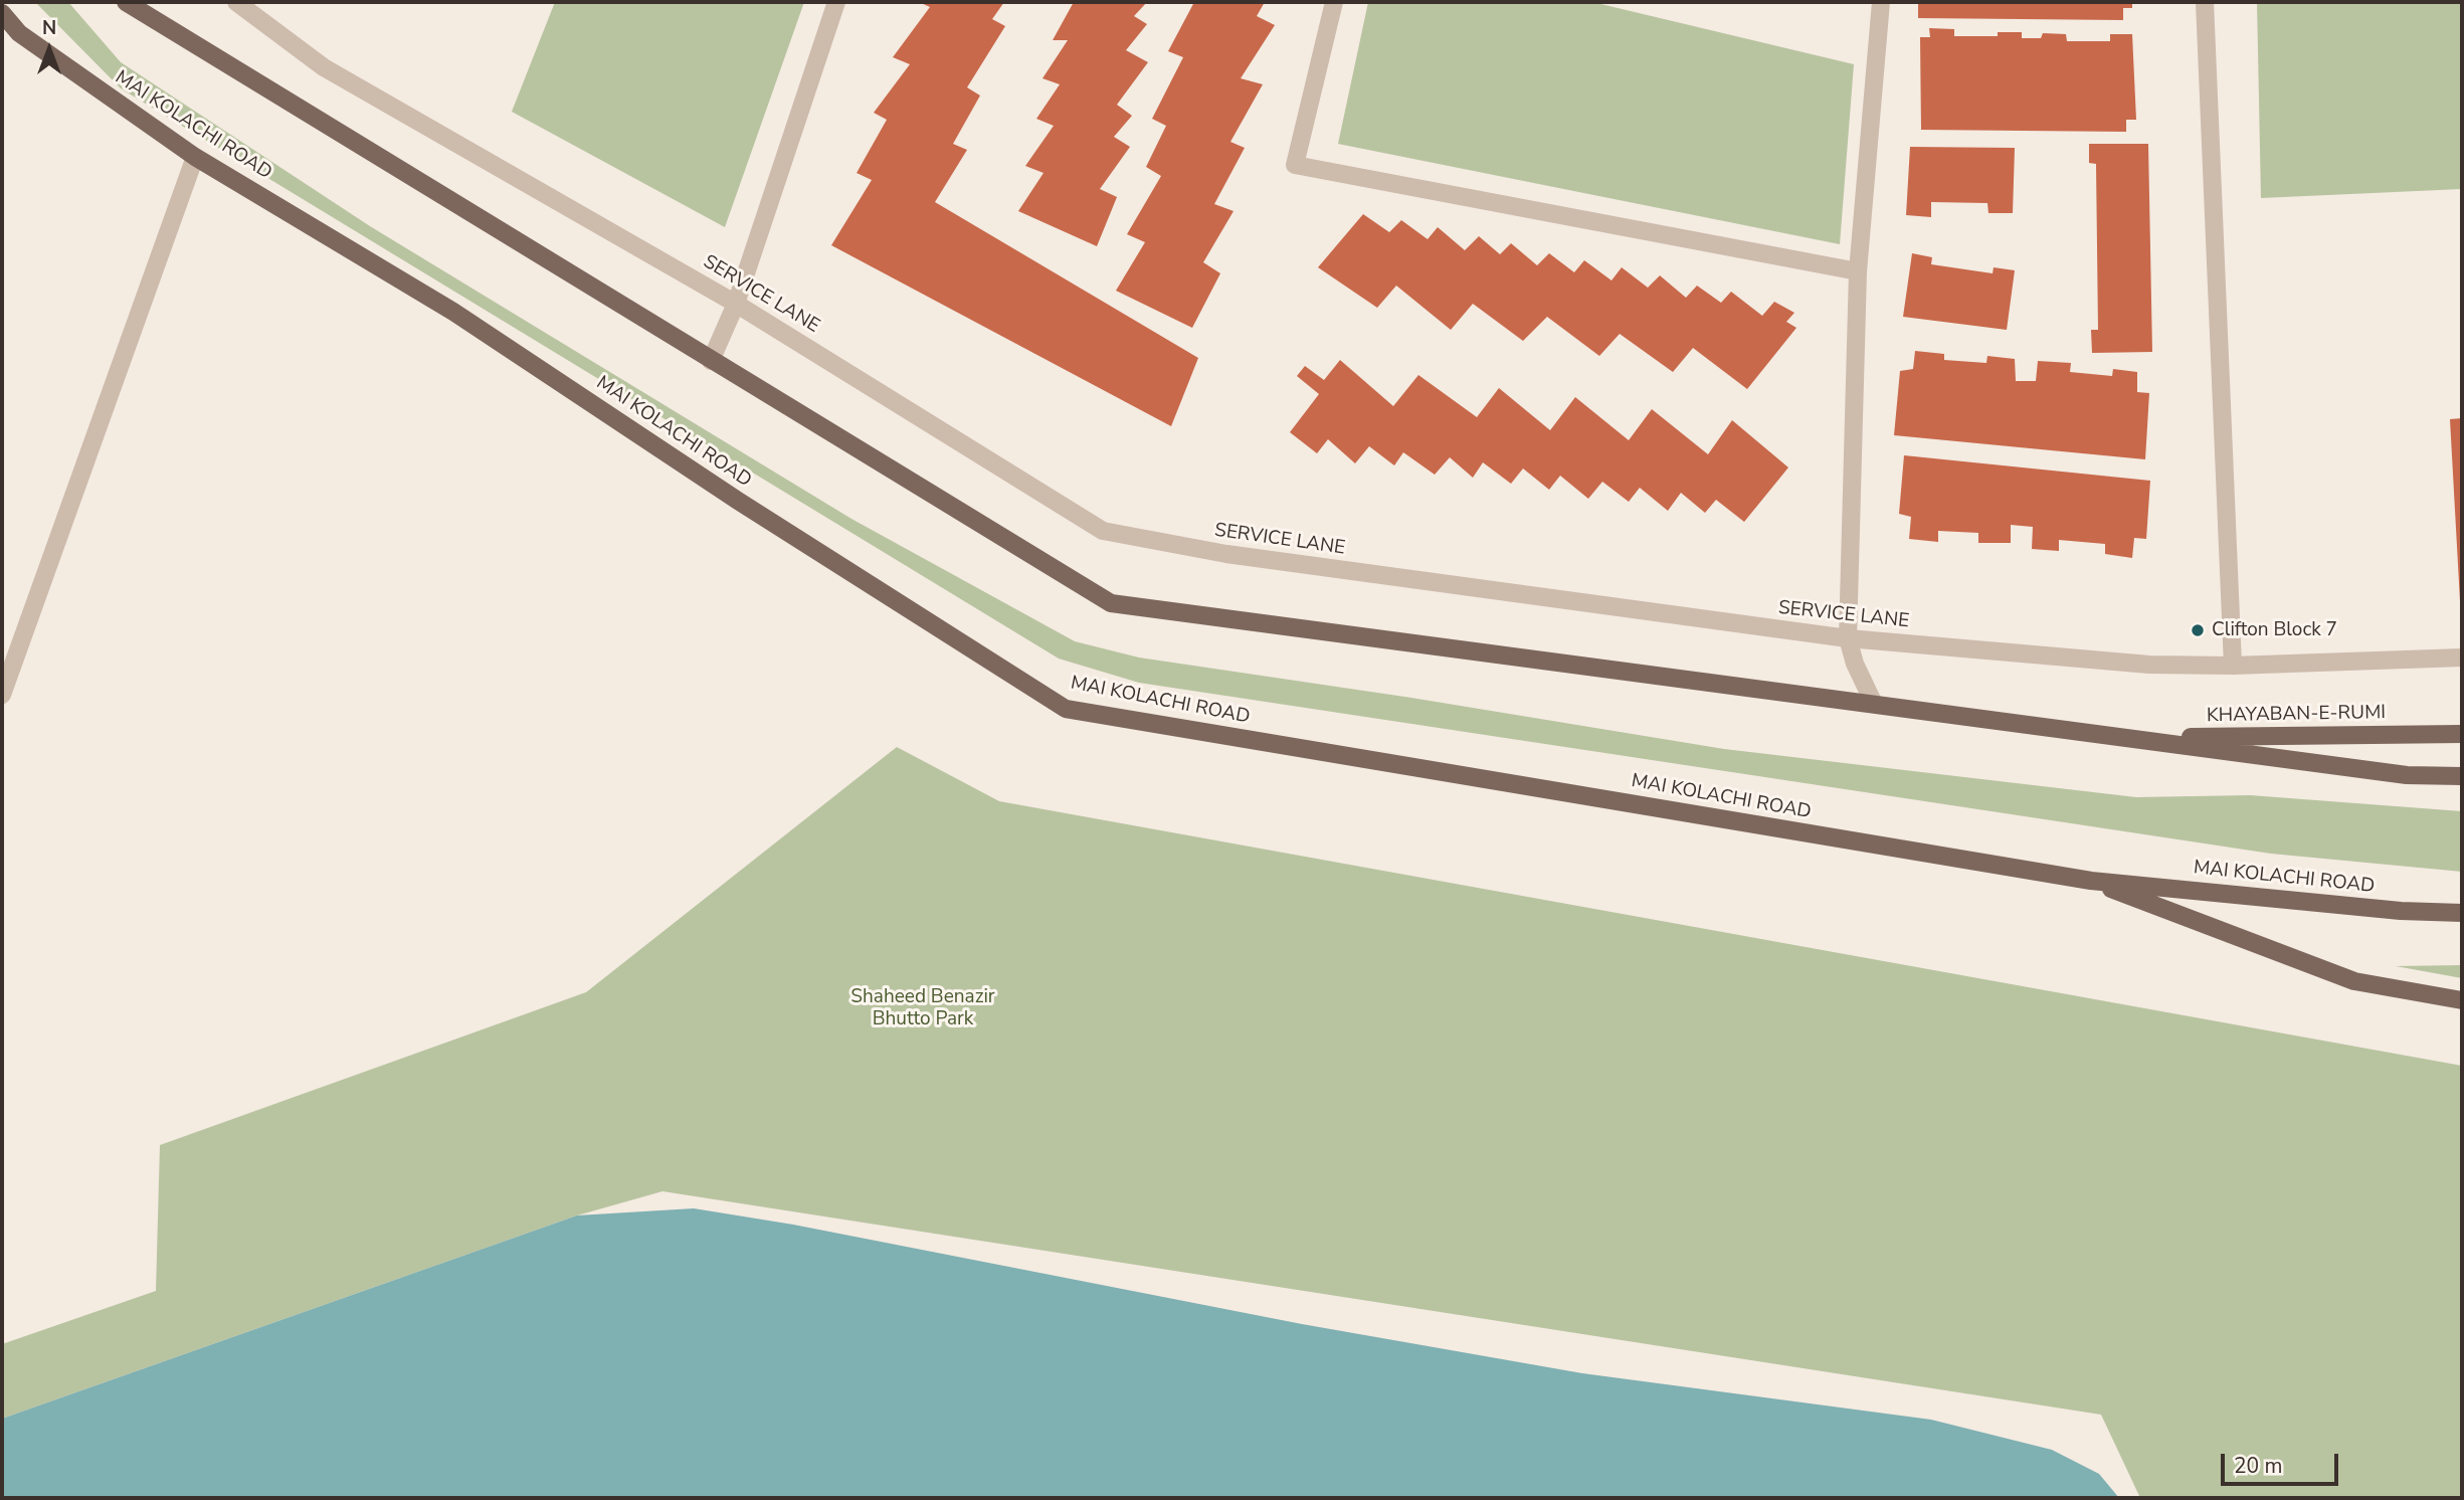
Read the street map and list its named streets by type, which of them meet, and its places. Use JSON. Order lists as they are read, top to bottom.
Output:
{
  "streets": {
    "main road": ["MAI KOLACHI ROAD", "KHAYABAN-E-RUMI"],
    "street": ["SERVICE LANE"]
  },
  "parks": ["Shaheed Benazir Bhutto Park"],
  "places": ["Clifton Block 7"],
  "scale_bar": "20 m",
  "north": "top"
}
